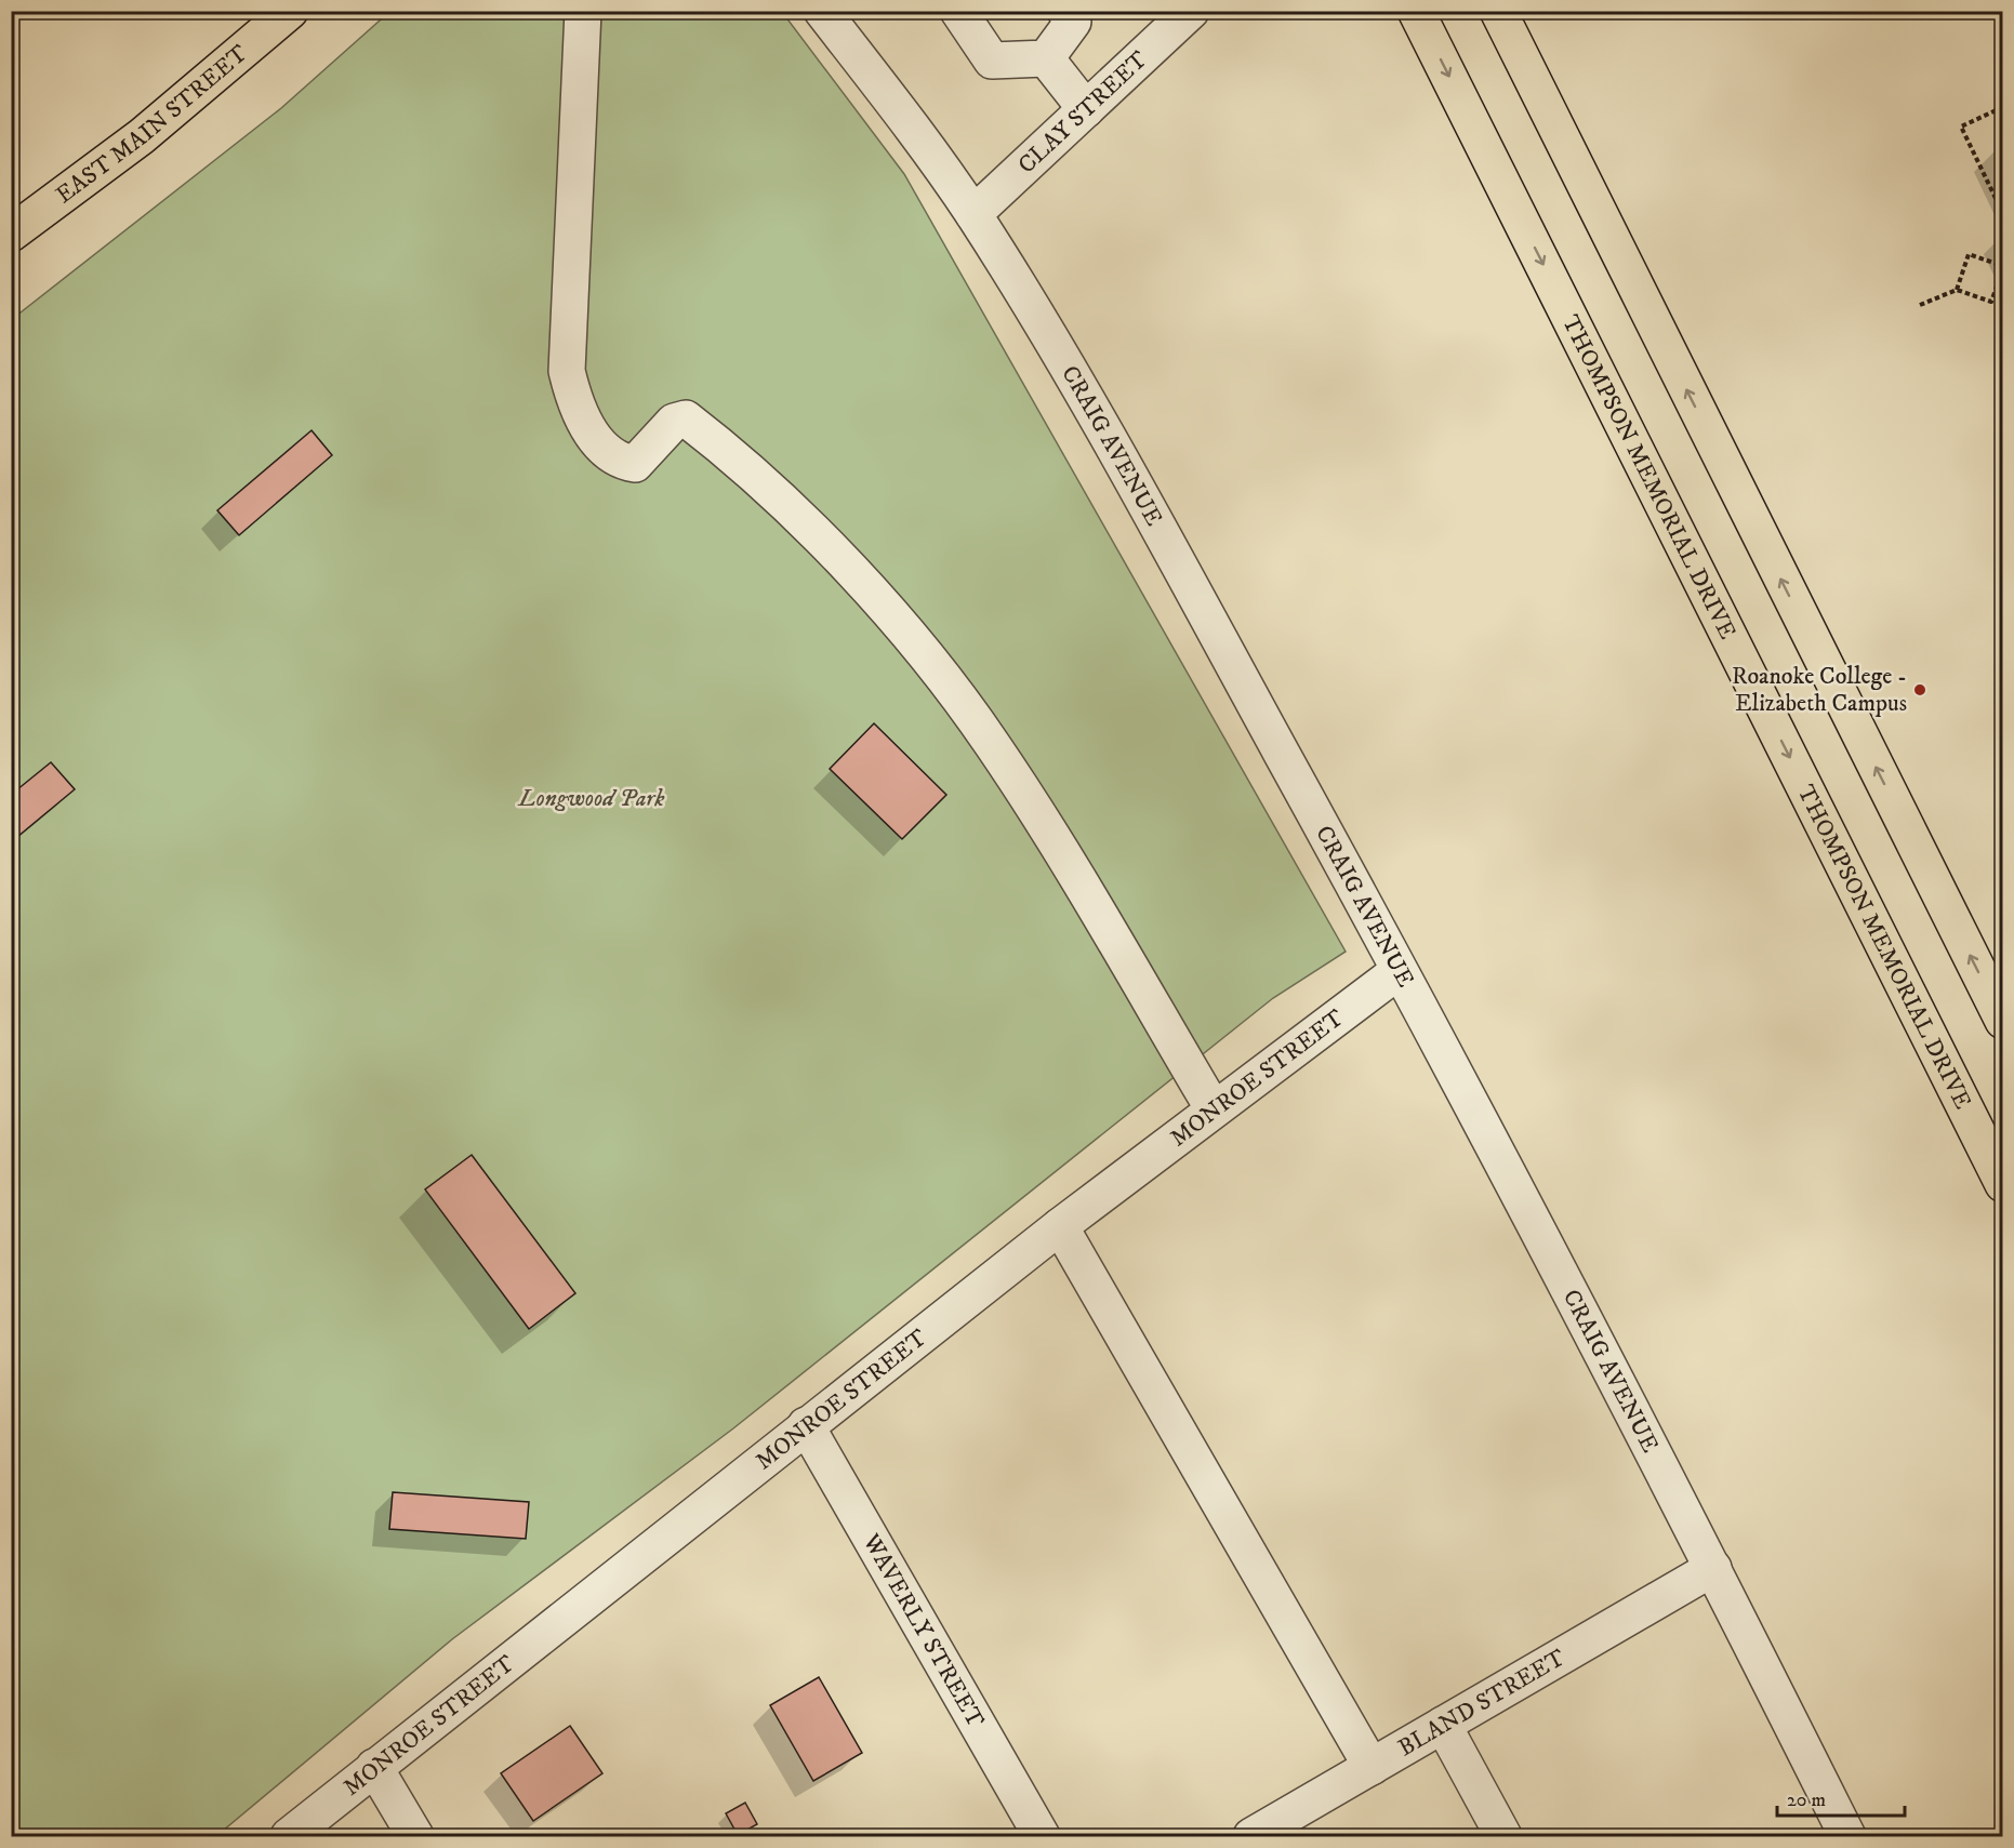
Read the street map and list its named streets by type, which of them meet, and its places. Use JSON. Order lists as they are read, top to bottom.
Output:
{
  "streets": {
    "main road": ["EAST MAIN STREET", "THOMPSON MEMORIAL DRIVE"],
    "street": [
      "CLAY STREET",
      "CRAIG AVENUE",
      "MONROE STREET",
      "WAVERLY STREET",
      "BLAND STREET"
    ]
  },
  "crossings": [
    ["CLAY STREET", "CRAIG AVENUE"],
    ["CRAIG AVENUE", "MONROE STREET"],
    ["CRAIG AVENUE", "BLAND STREET"],
    ["MONROE STREET", "WAVERLY STREET"]
  ],
  "parks": ["Longwood Park"],
  "places": ["Roanoke College - Elizabeth Campus"],
  "scale_bar": "20 m"
}
